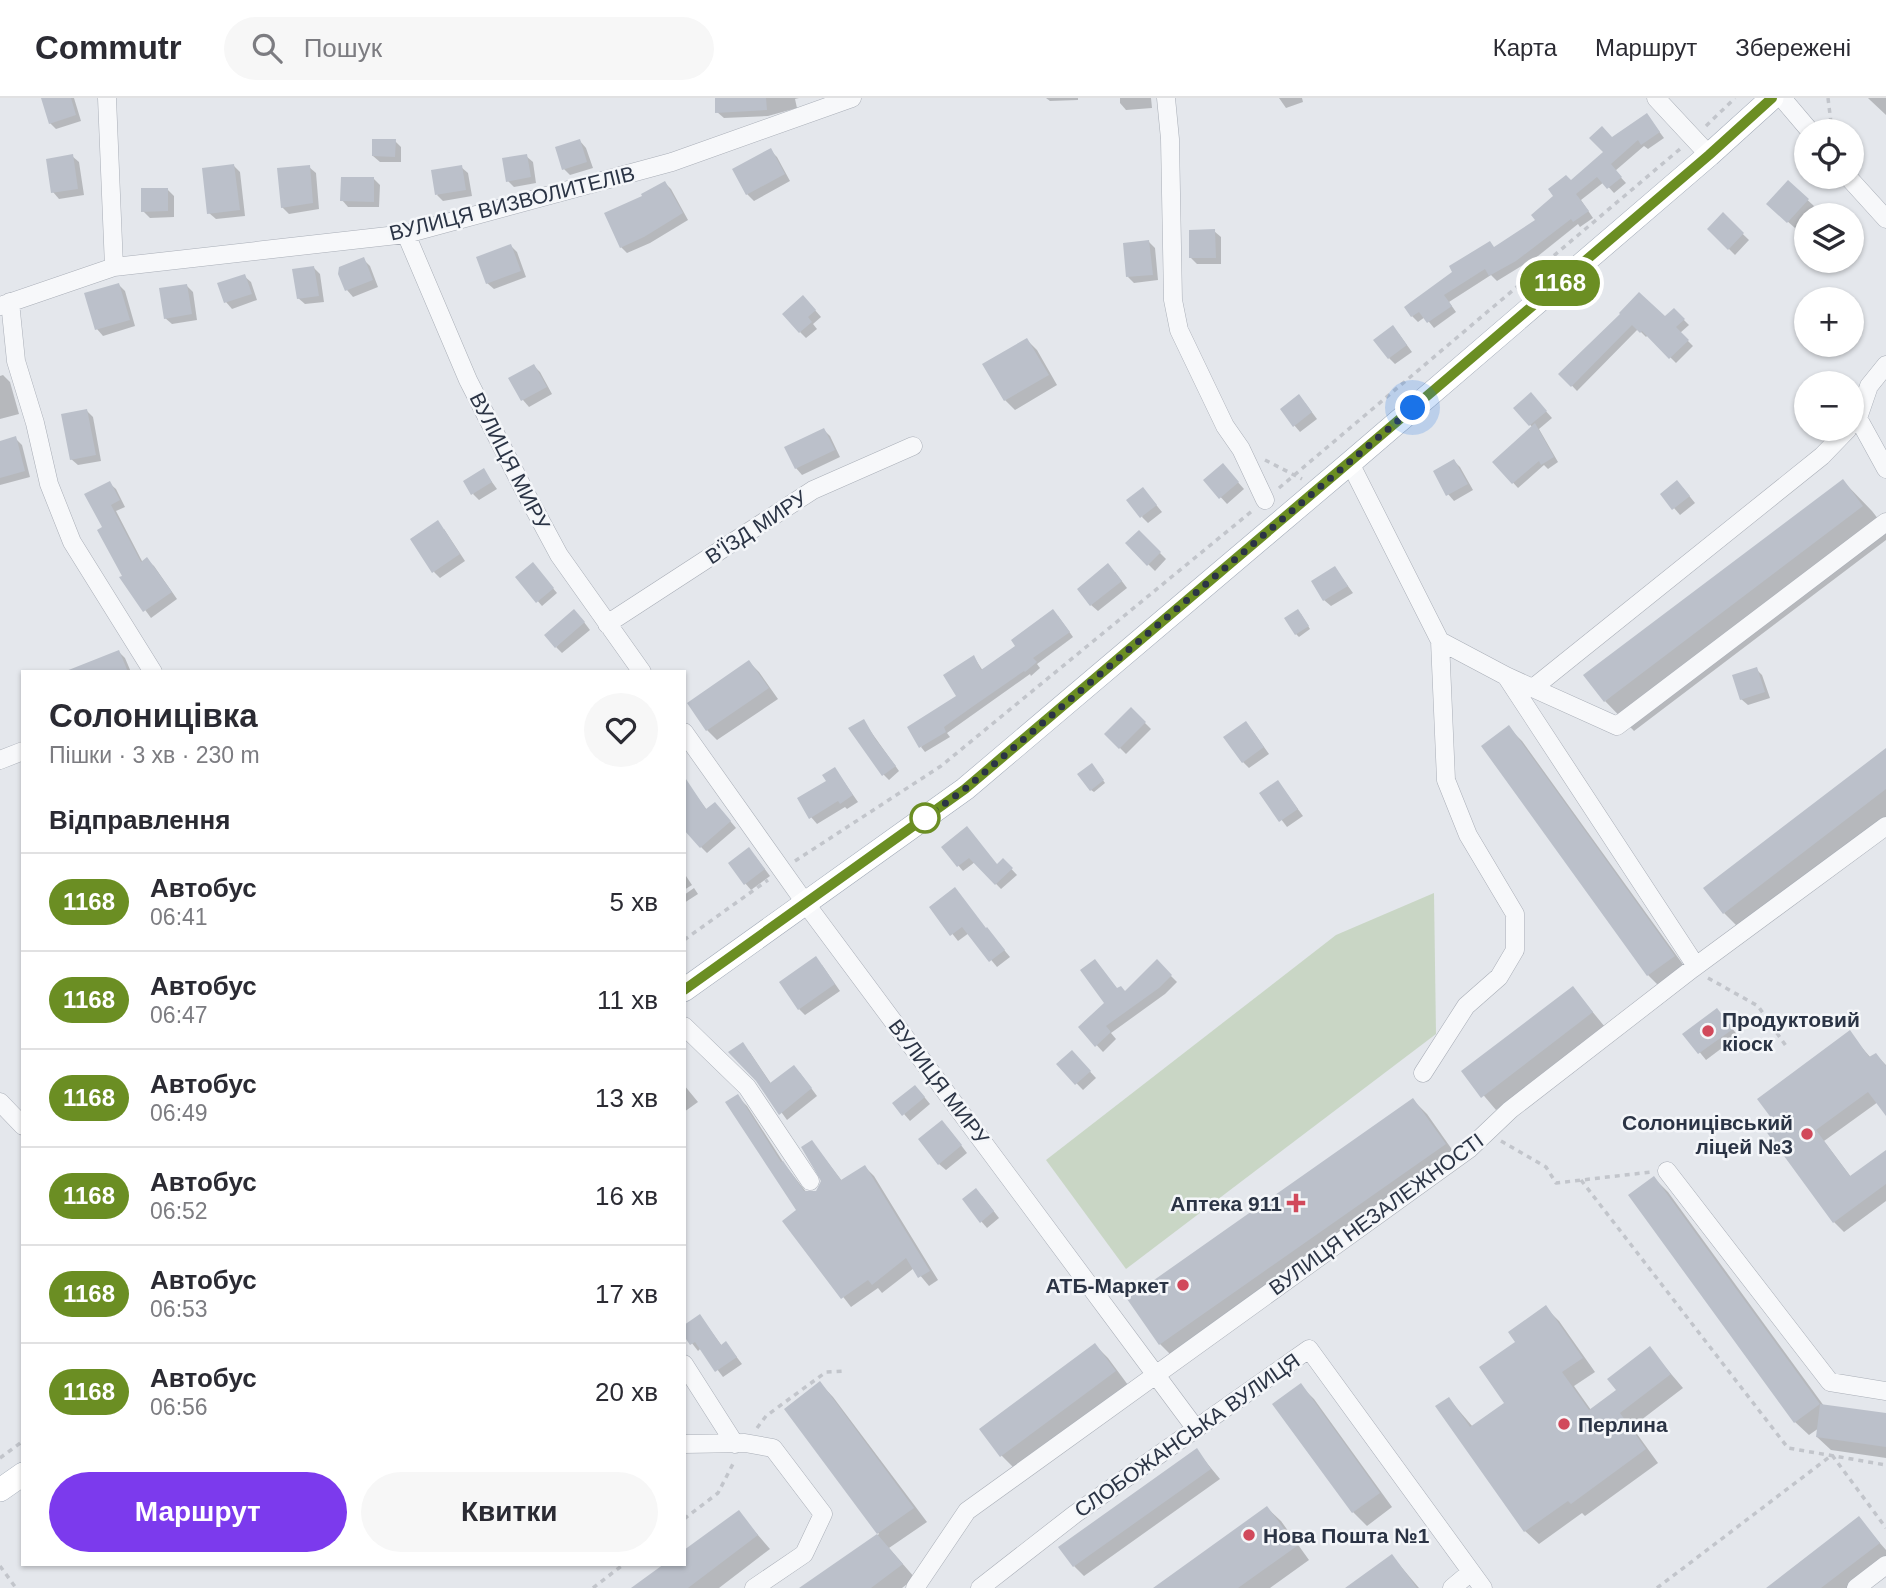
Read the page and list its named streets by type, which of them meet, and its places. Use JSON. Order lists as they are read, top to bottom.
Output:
{
  "streets": {
    "street": [
      "ВУЛИЦЯ ВИЗВОЛИТЕЛІВ",
      "ВУЛИЦЯ МИРУ",
      "В'ЇЗД МИРУ",
      "ВУЛИЦЯ НЕЗАЛЕЖНОСТІ",
      "СЛОБОЖАНСЬКА ВУЛИЦЯ"
    ]
  },
  "crossings": [
    ["ВУЛИЦЯ ВИЗВОЛИТЕЛІВ", "ВУЛИЦЯ МИРУ"],
    ["ВУЛИЦЯ МИРУ", "В'ЇЗД МИРУ"],
    ["ВУЛИЦЯ МИРУ", "ВУЛИЦЯ НЕЗАЛЕЖНОСТІ"],
    ["ВУЛИЦЯ МИРУ", "СЛОБОЖАНСЬКА ВУЛИЦЯ"]
  ],
  "places": {
    "other": [
      "Продуктовий кіоск",
      "Солоницівський ліцей №3",
      "АТБ-Маркет",
      "Перлина",
      "Нова Пошта №1"
    ],
    "health": ["Аптека 911"]
  },
  "lines": ["bus line 1168"],
  "page": {
    "header": "Commutr",
    "search": "Пошук",
    "nav": ["Карта", "Маршрут", "Збережені"],
    "on_map": "1168",
    "map_buttons": ["+", "−"],
    "heading": [
      ["Солоницівка", "Пішки · 3 хв · 230 m"],
      "Відправлення"
    ],
    "list": [
      {
        "mark": "1168",
        "name": "Автобус",
        "note": "06:41",
        "value": "5 хв"
      },
      {
        "mark": "1168",
        "name": "Автобус",
        "note": "06:47",
        "value": "11 хв"
      },
      {
        "mark": "1168",
        "name": "Автобус",
        "note": "06:49",
        "value": "13 хв"
      },
      {
        "mark": "1168",
        "name": "Автобус",
        "note": "06:52",
        "value": "16 хв"
      },
      {
        "mark": "1168",
        "name": "Автобус",
        "note": "06:53",
        "value": "17 хв"
      },
      {
        "mark": "1168",
        "name": "Автобус",
        "note": "06:56",
        "value": "20 хв"
      }
    ],
    "buttons": ["Маршрут", "Квитки"]
  }
}
